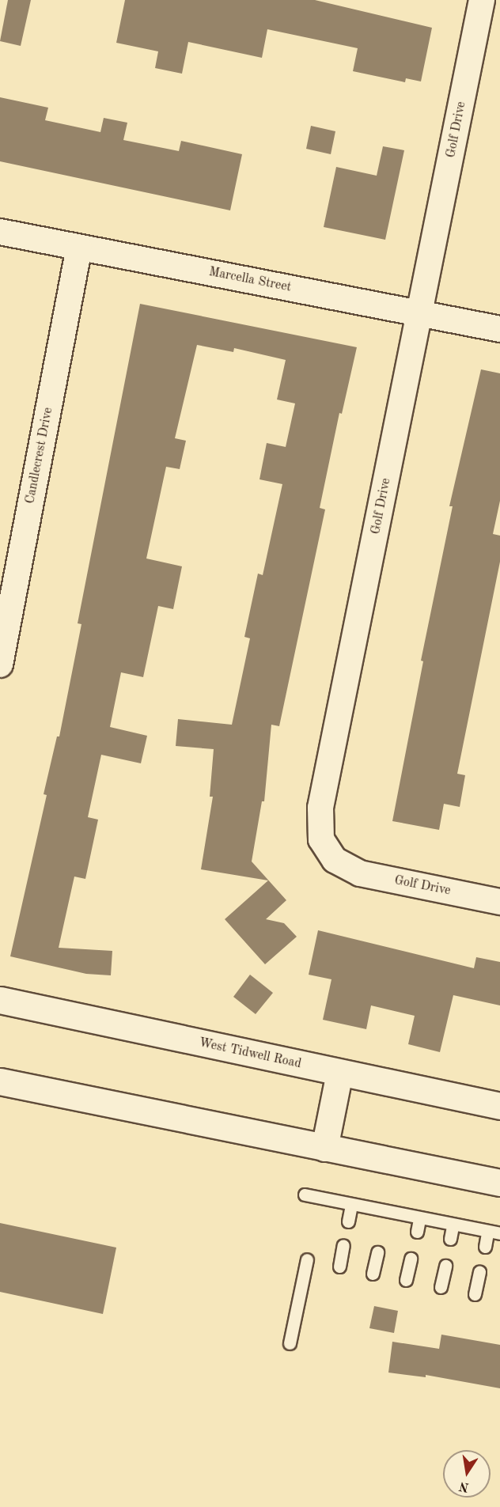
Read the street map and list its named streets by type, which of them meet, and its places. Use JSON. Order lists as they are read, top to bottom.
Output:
{
  "streets": {
    "main road": ["West Tidwell Road"],
    "street": ["Golf Drive", "Marcella Street", "Candlecrest Drive"]
  },
  "crossings": [
    ["Golf Drive", "Marcella Street"],
    ["Marcella Street", "Candlecrest Drive"]
  ],
  "north": "bottom"
}
